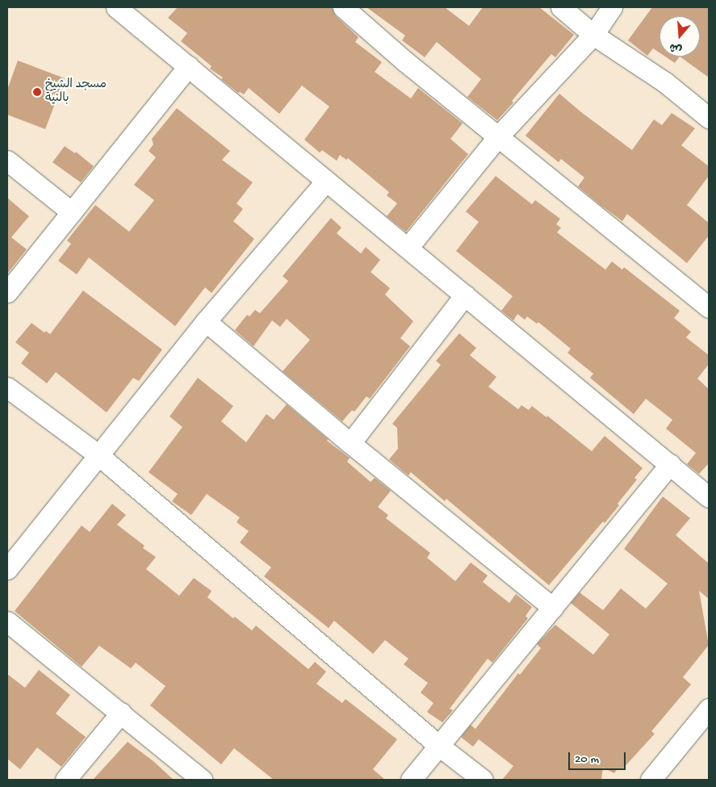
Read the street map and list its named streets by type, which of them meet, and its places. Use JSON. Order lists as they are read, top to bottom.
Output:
{
  "places": ["مسجد الشيخ بالنية"],
  "scale_bar": "20 m",
  "north": "bottom"
}
